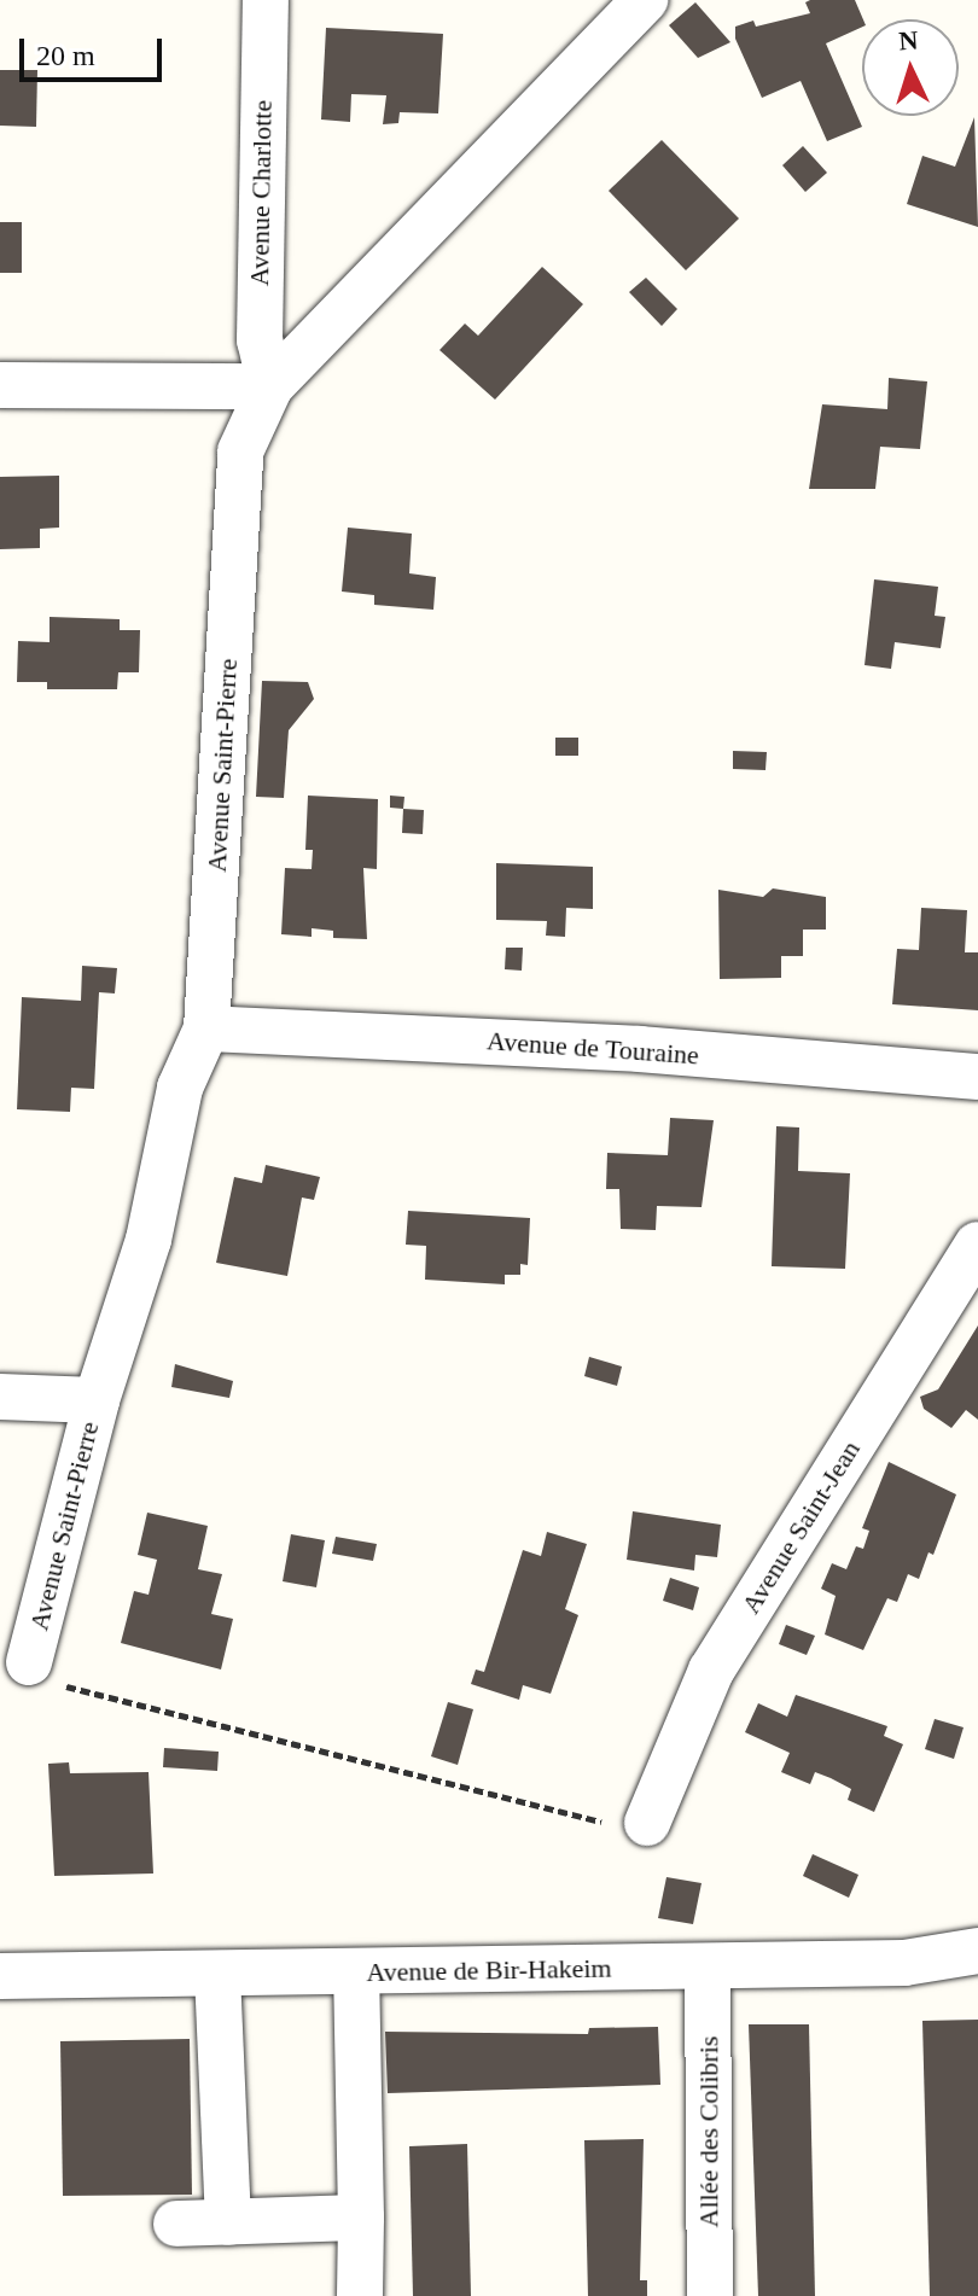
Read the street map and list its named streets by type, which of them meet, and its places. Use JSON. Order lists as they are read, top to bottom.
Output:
{
  "streets": {
    "street": [
      "Avenue Charlotte",
      "Avenue Saint-Pierre",
      "Avenue de Touraine",
      "Avenue Saint-Jean",
      "Avenue de Bir-Hakeim",
      "Allée des Colibris"
    ]
  },
  "crossings": [
    ["Avenue Charlotte", "Avenue Saint-Pierre"],
    ["Avenue Saint-Pierre", "Avenue de Touraine"],
    ["Avenue de Bir-Hakeim", "Allée des Colibris"]
  ],
  "scale_bar": "20 m",
  "north": "top"
}
